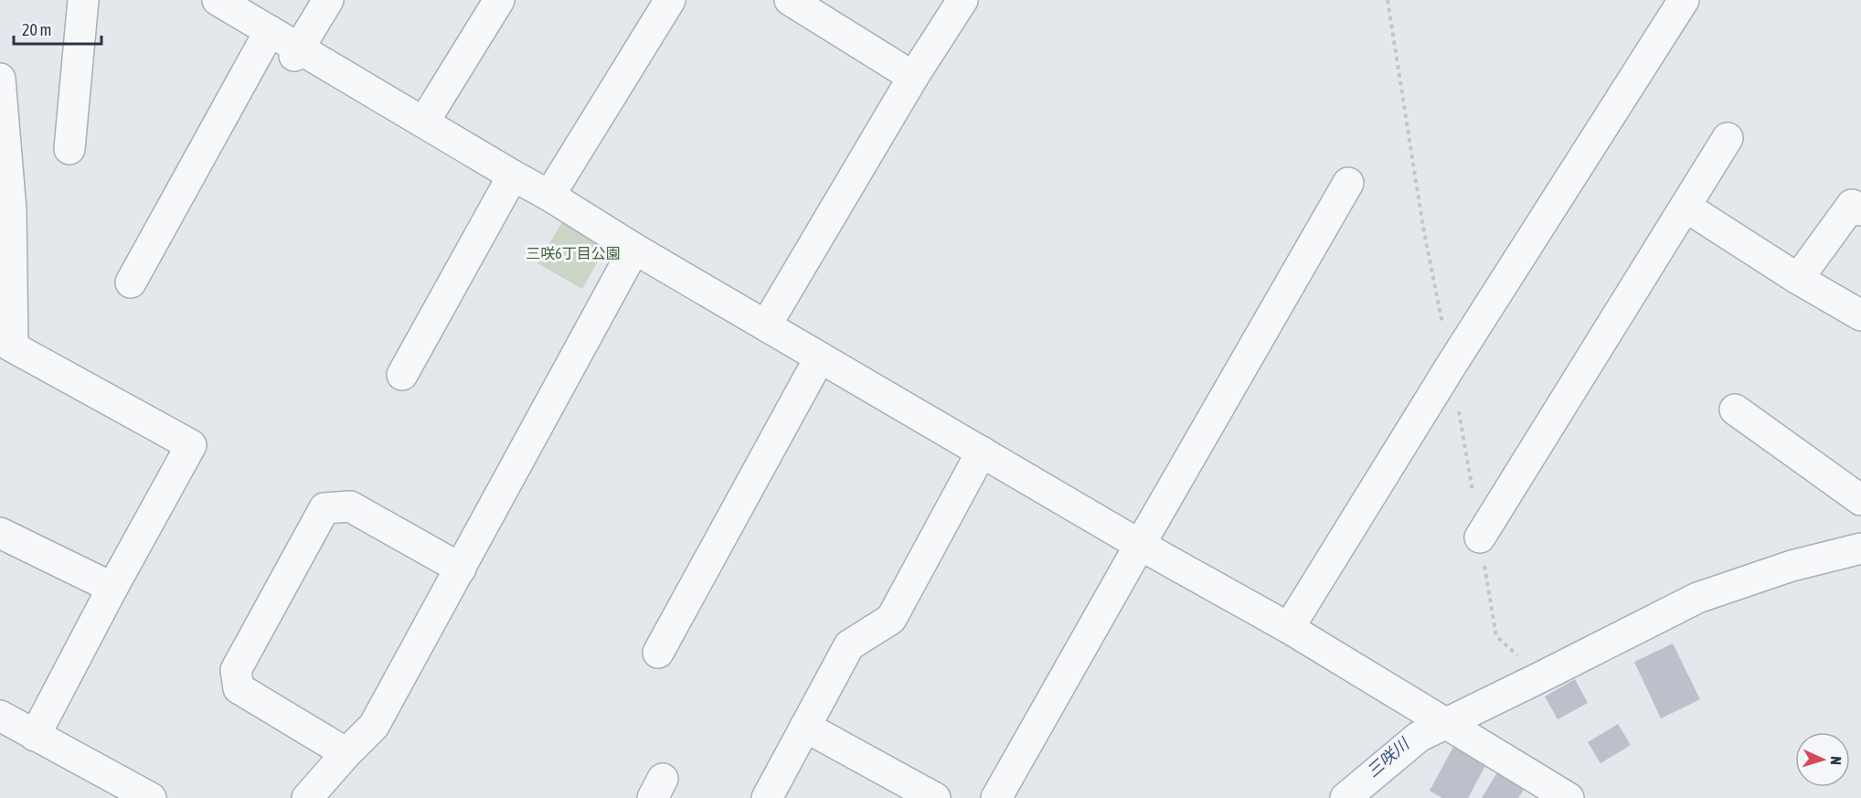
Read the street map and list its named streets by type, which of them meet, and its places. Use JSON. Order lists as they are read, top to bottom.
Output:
{
  "water": ["三咲川"],
  "parks": ["三咲6丁目公園"],
  "scale_bar": "20 m",
  "north": "right"
}
